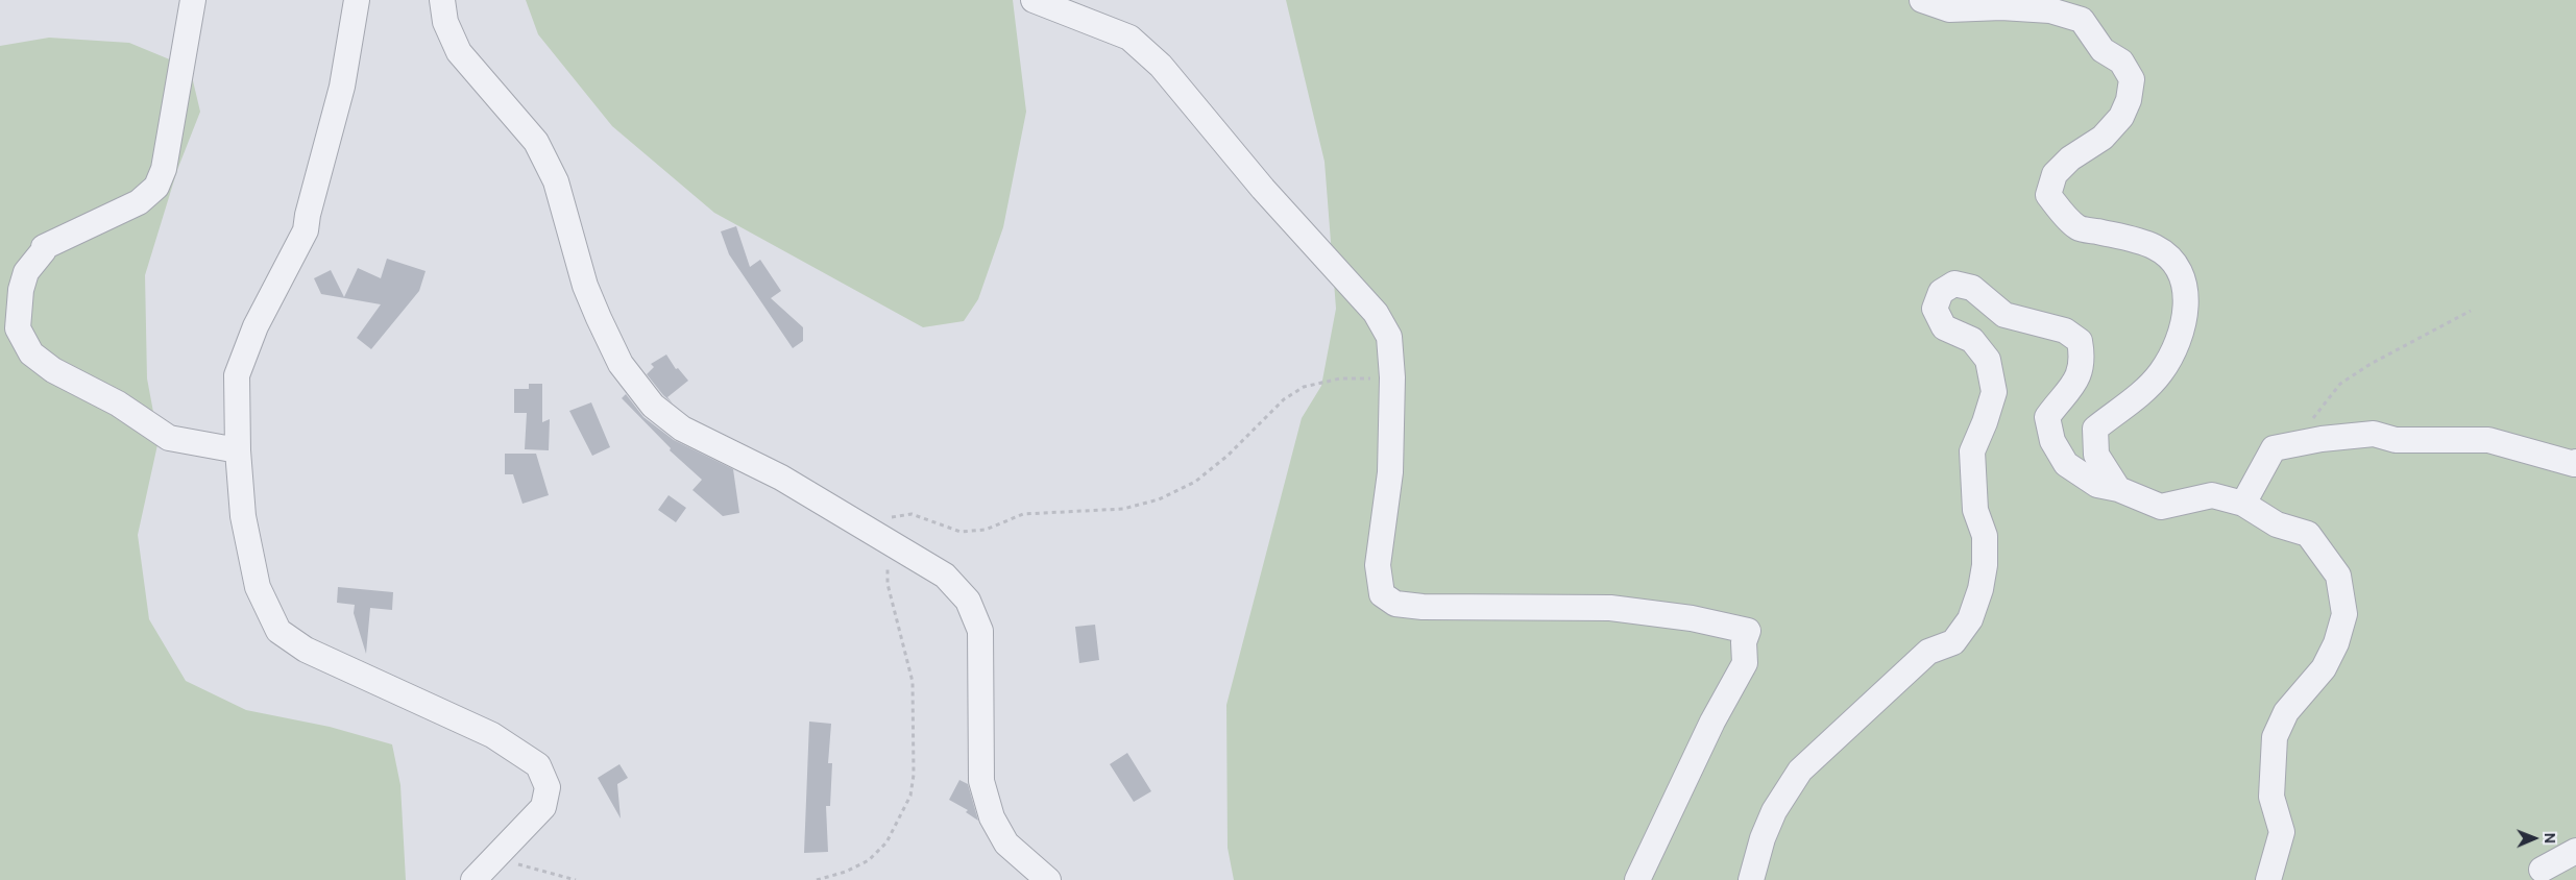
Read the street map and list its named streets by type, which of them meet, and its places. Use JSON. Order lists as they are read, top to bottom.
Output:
{
  "north": "right"
}
